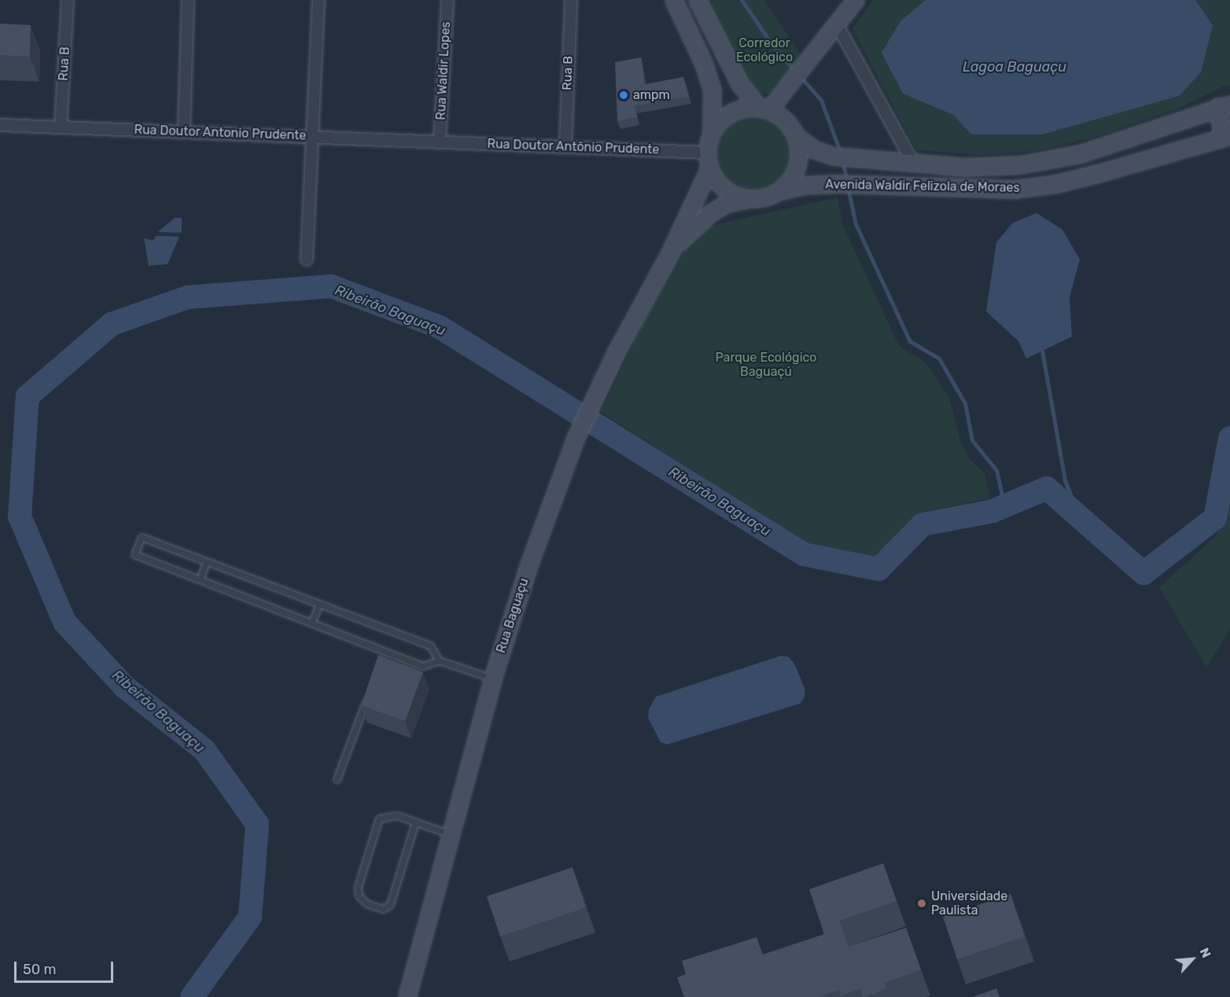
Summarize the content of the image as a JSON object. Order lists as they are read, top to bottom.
{
  "streets": {
    "main road": ["Avenida Waldir Felizola de Moraes", "Rua Baguaçu"],
    "street": [
      "Rua B",
      "Rua Waldir Lopes",
      "Rua Doutor Antonio Prudente",
      "Rua Doutor Antônio Prudente"
    ]
  },
  "crossings": [
    ["Rua B", "Rua Doutor Antonio Prudente"],
    ["Rua B", "Rua Doutor Antônio Prudente"],
    ["Rua Waldir Lopes", "Rua Doutor Antonio Prudente"],
    ["Rua Waldir Lopes", "Rua Doutor Antônio Prudente"],
    ["Rua Doutor Antonio Prudente", "Rua Doutor Antônio Prudente"],
    ["Rua Doutor Antônio Prudente", "Avenida Waldir Felizola de Moraes"]
  ],
  "water": ["Lagoa Baguaçu", "Ribeirão Baguaçu"],
  "parks": ["Corredor Ecológico", "Parque Ecológico Baguaçú"],
  "places": ["ampm", "Universidade Paulista"],
  "scale_bar": "50 m",
  "north": "top right"
}
